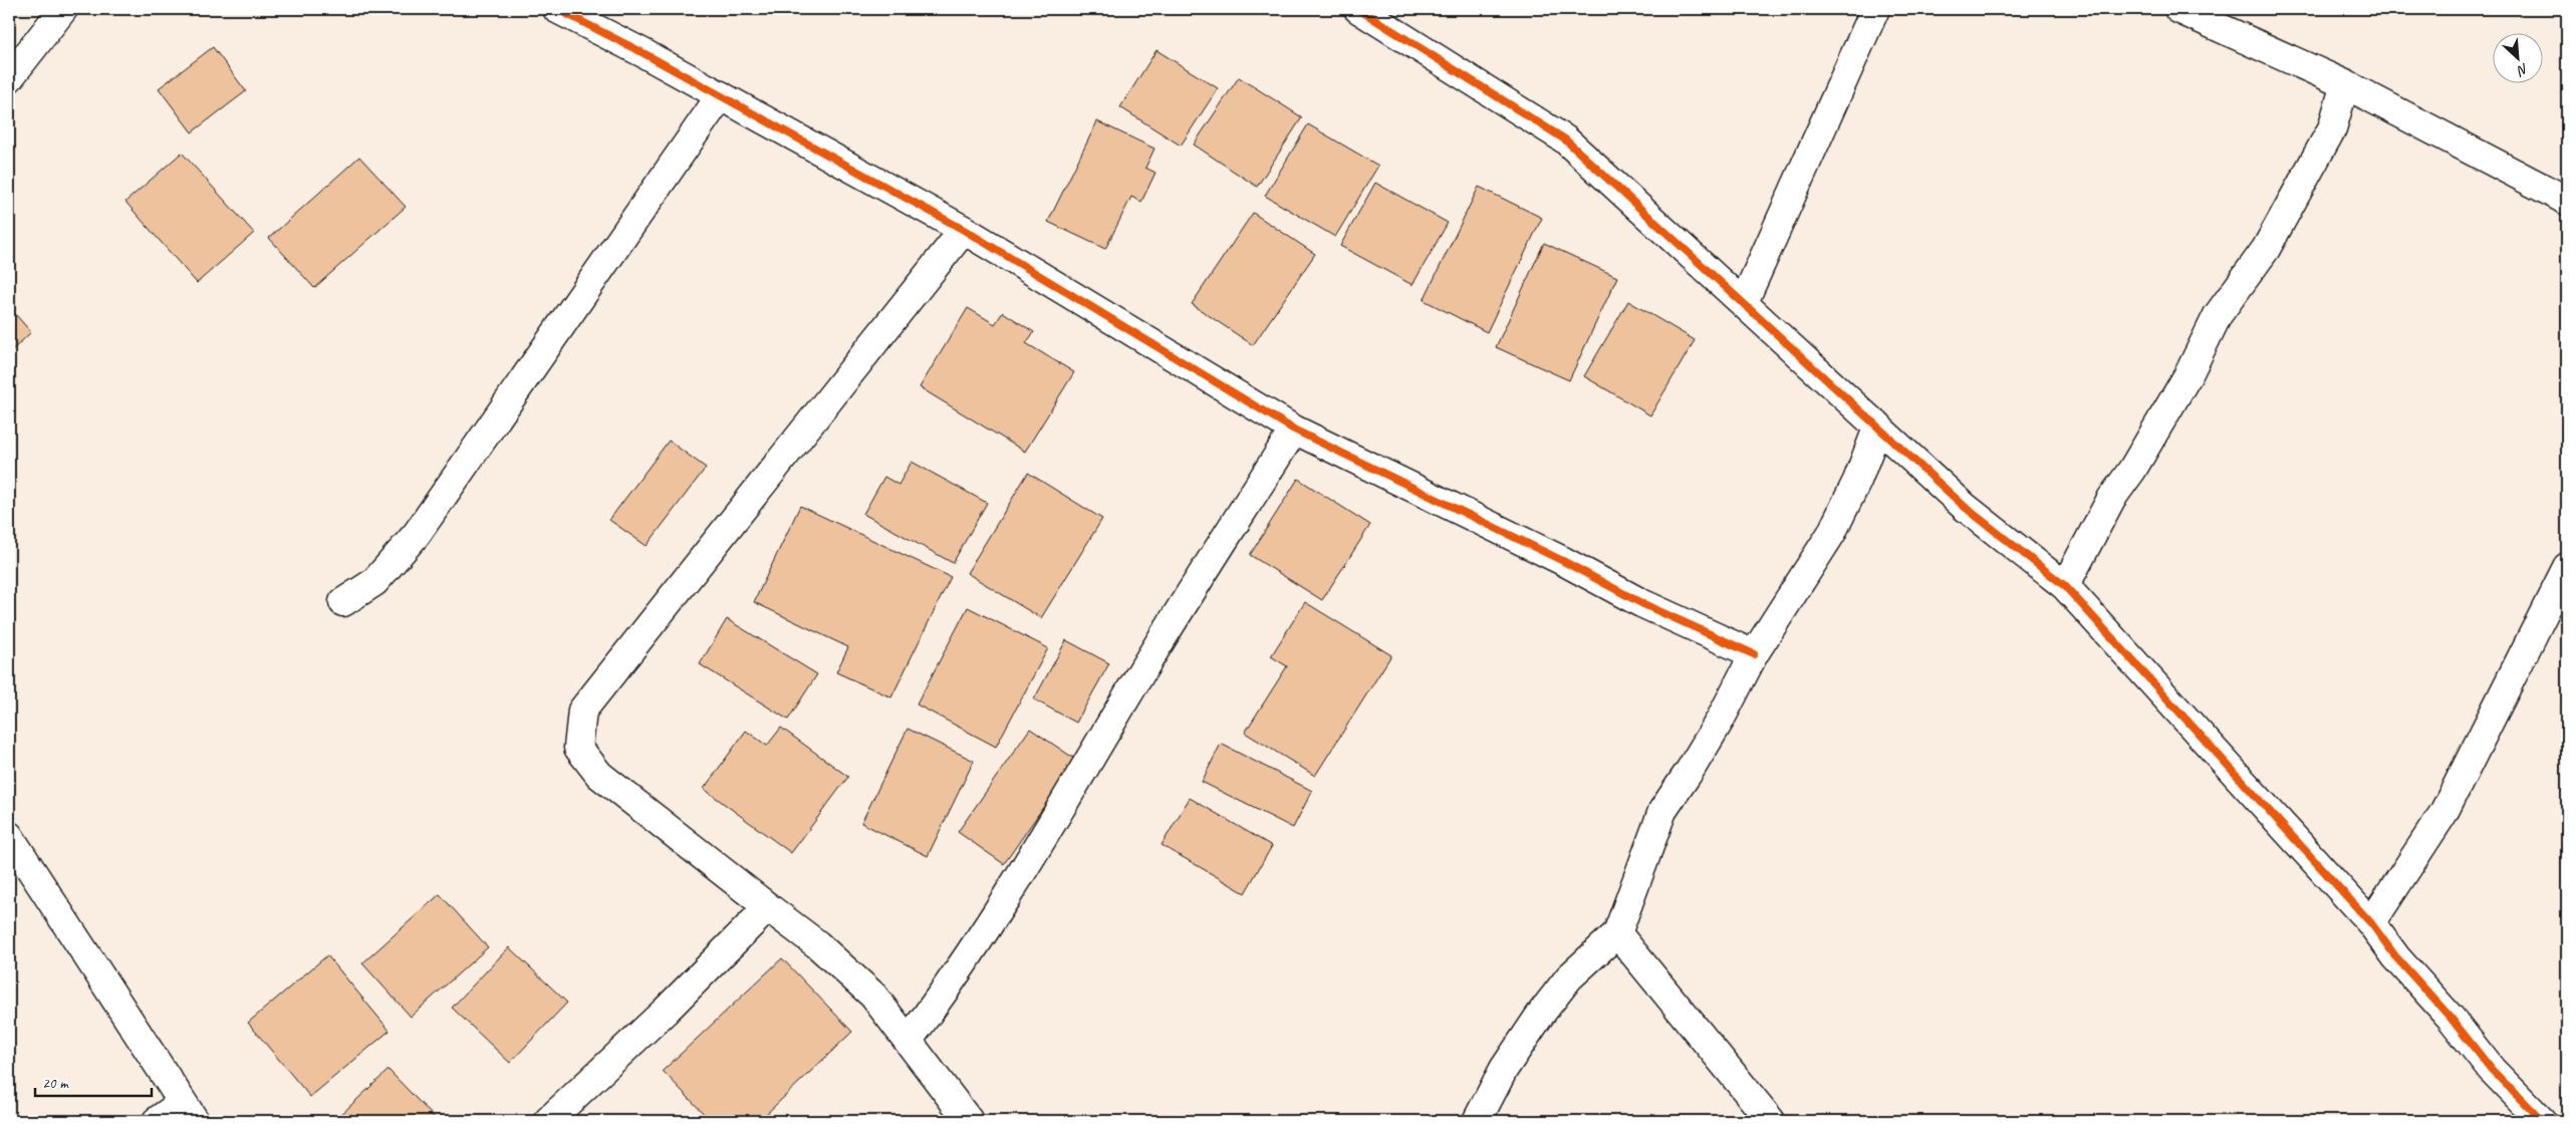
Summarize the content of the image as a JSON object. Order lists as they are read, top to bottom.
{
  "scale_bar": "20 m",
  "north": "bottom right"
}
